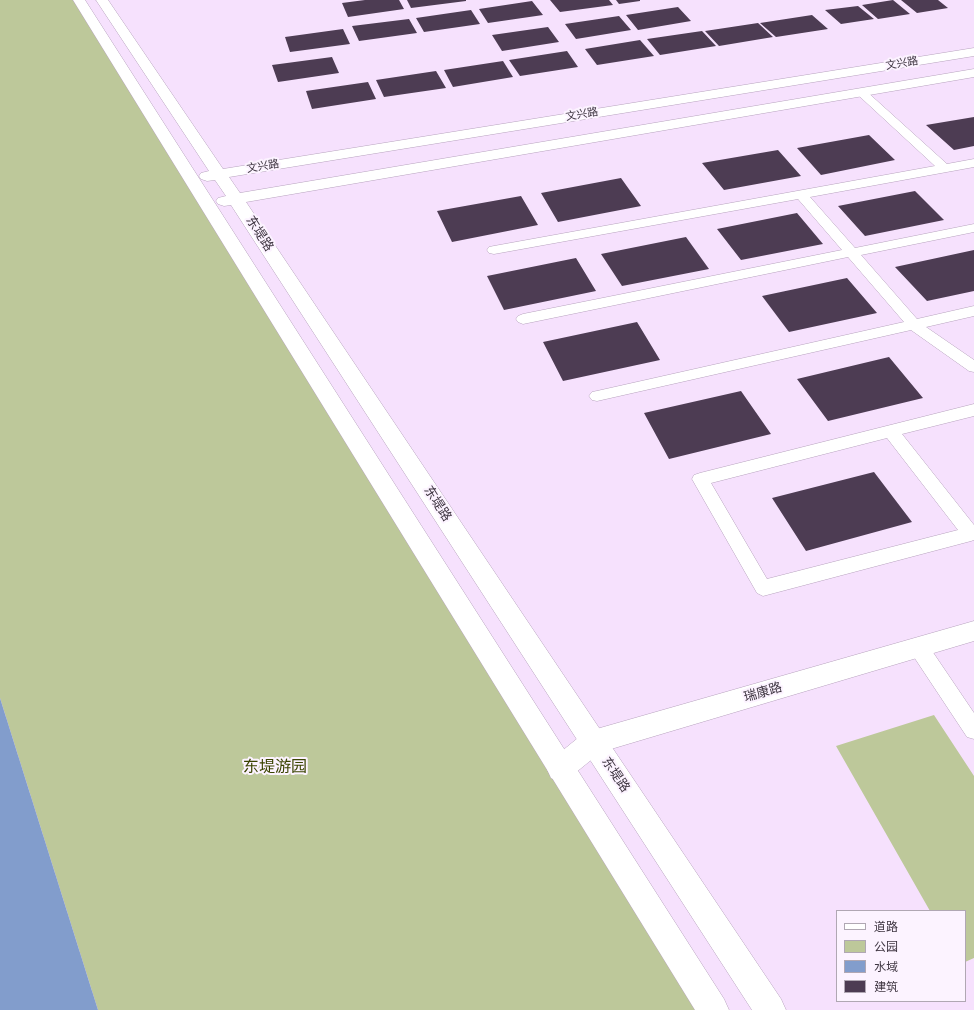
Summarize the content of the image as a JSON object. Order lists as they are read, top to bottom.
{
  "streets": {
    "main road": ["文兴路", "东堤路", "瑞康路"]
  },
  "crossings": [
    ["文兴路", "东堤路"],
    ["东堤路", "瑞康路"]
  ],
  "parks": ["东堤游园"],
  "legend": [
    "道路",
    "公园",
    "水域",
    "建筑"
  ]
}
